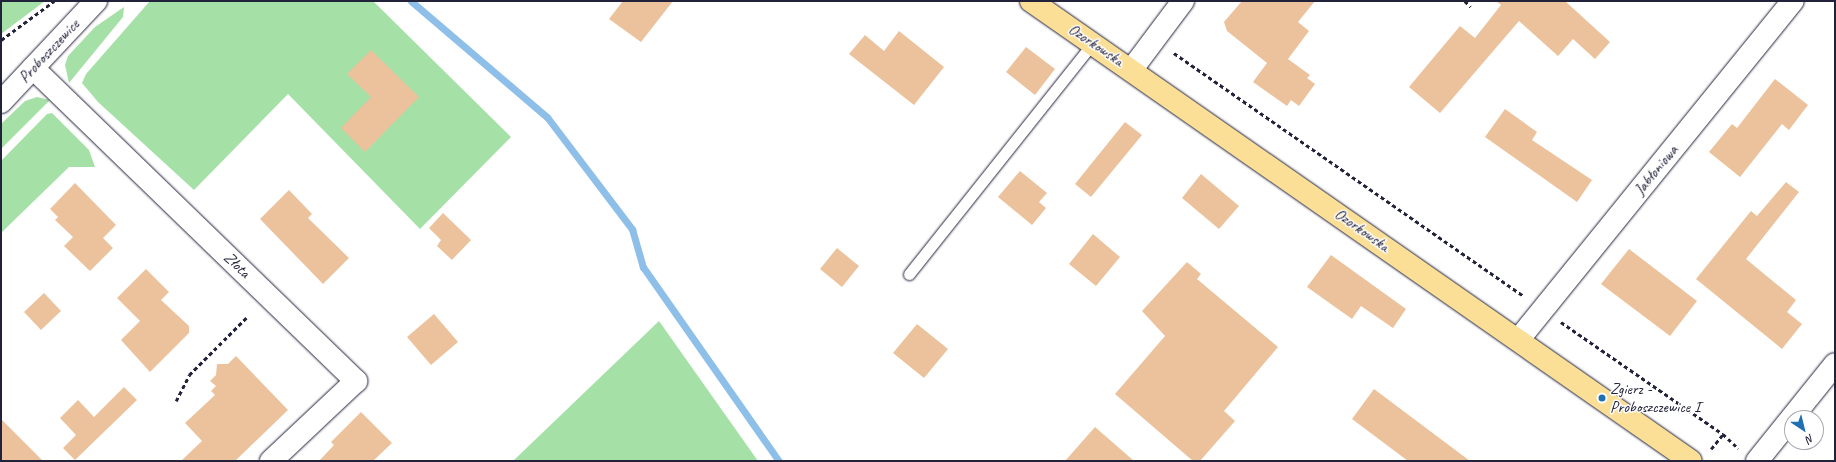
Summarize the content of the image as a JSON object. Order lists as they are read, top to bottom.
{
  "streets": {
    "main road": ["Ozorkowska"],
    "street": ["Proboszczewice", "Jabłoniowa", "Złota"]
  },
  "crossings": [
    ["Ozorkowska", "Jabłoniowa"],
    ["Proboszczewice", "Złota"]
  ],
  "places": ["Zgierz - Proboszczewice I"],
  "north": "bottom right"
}
